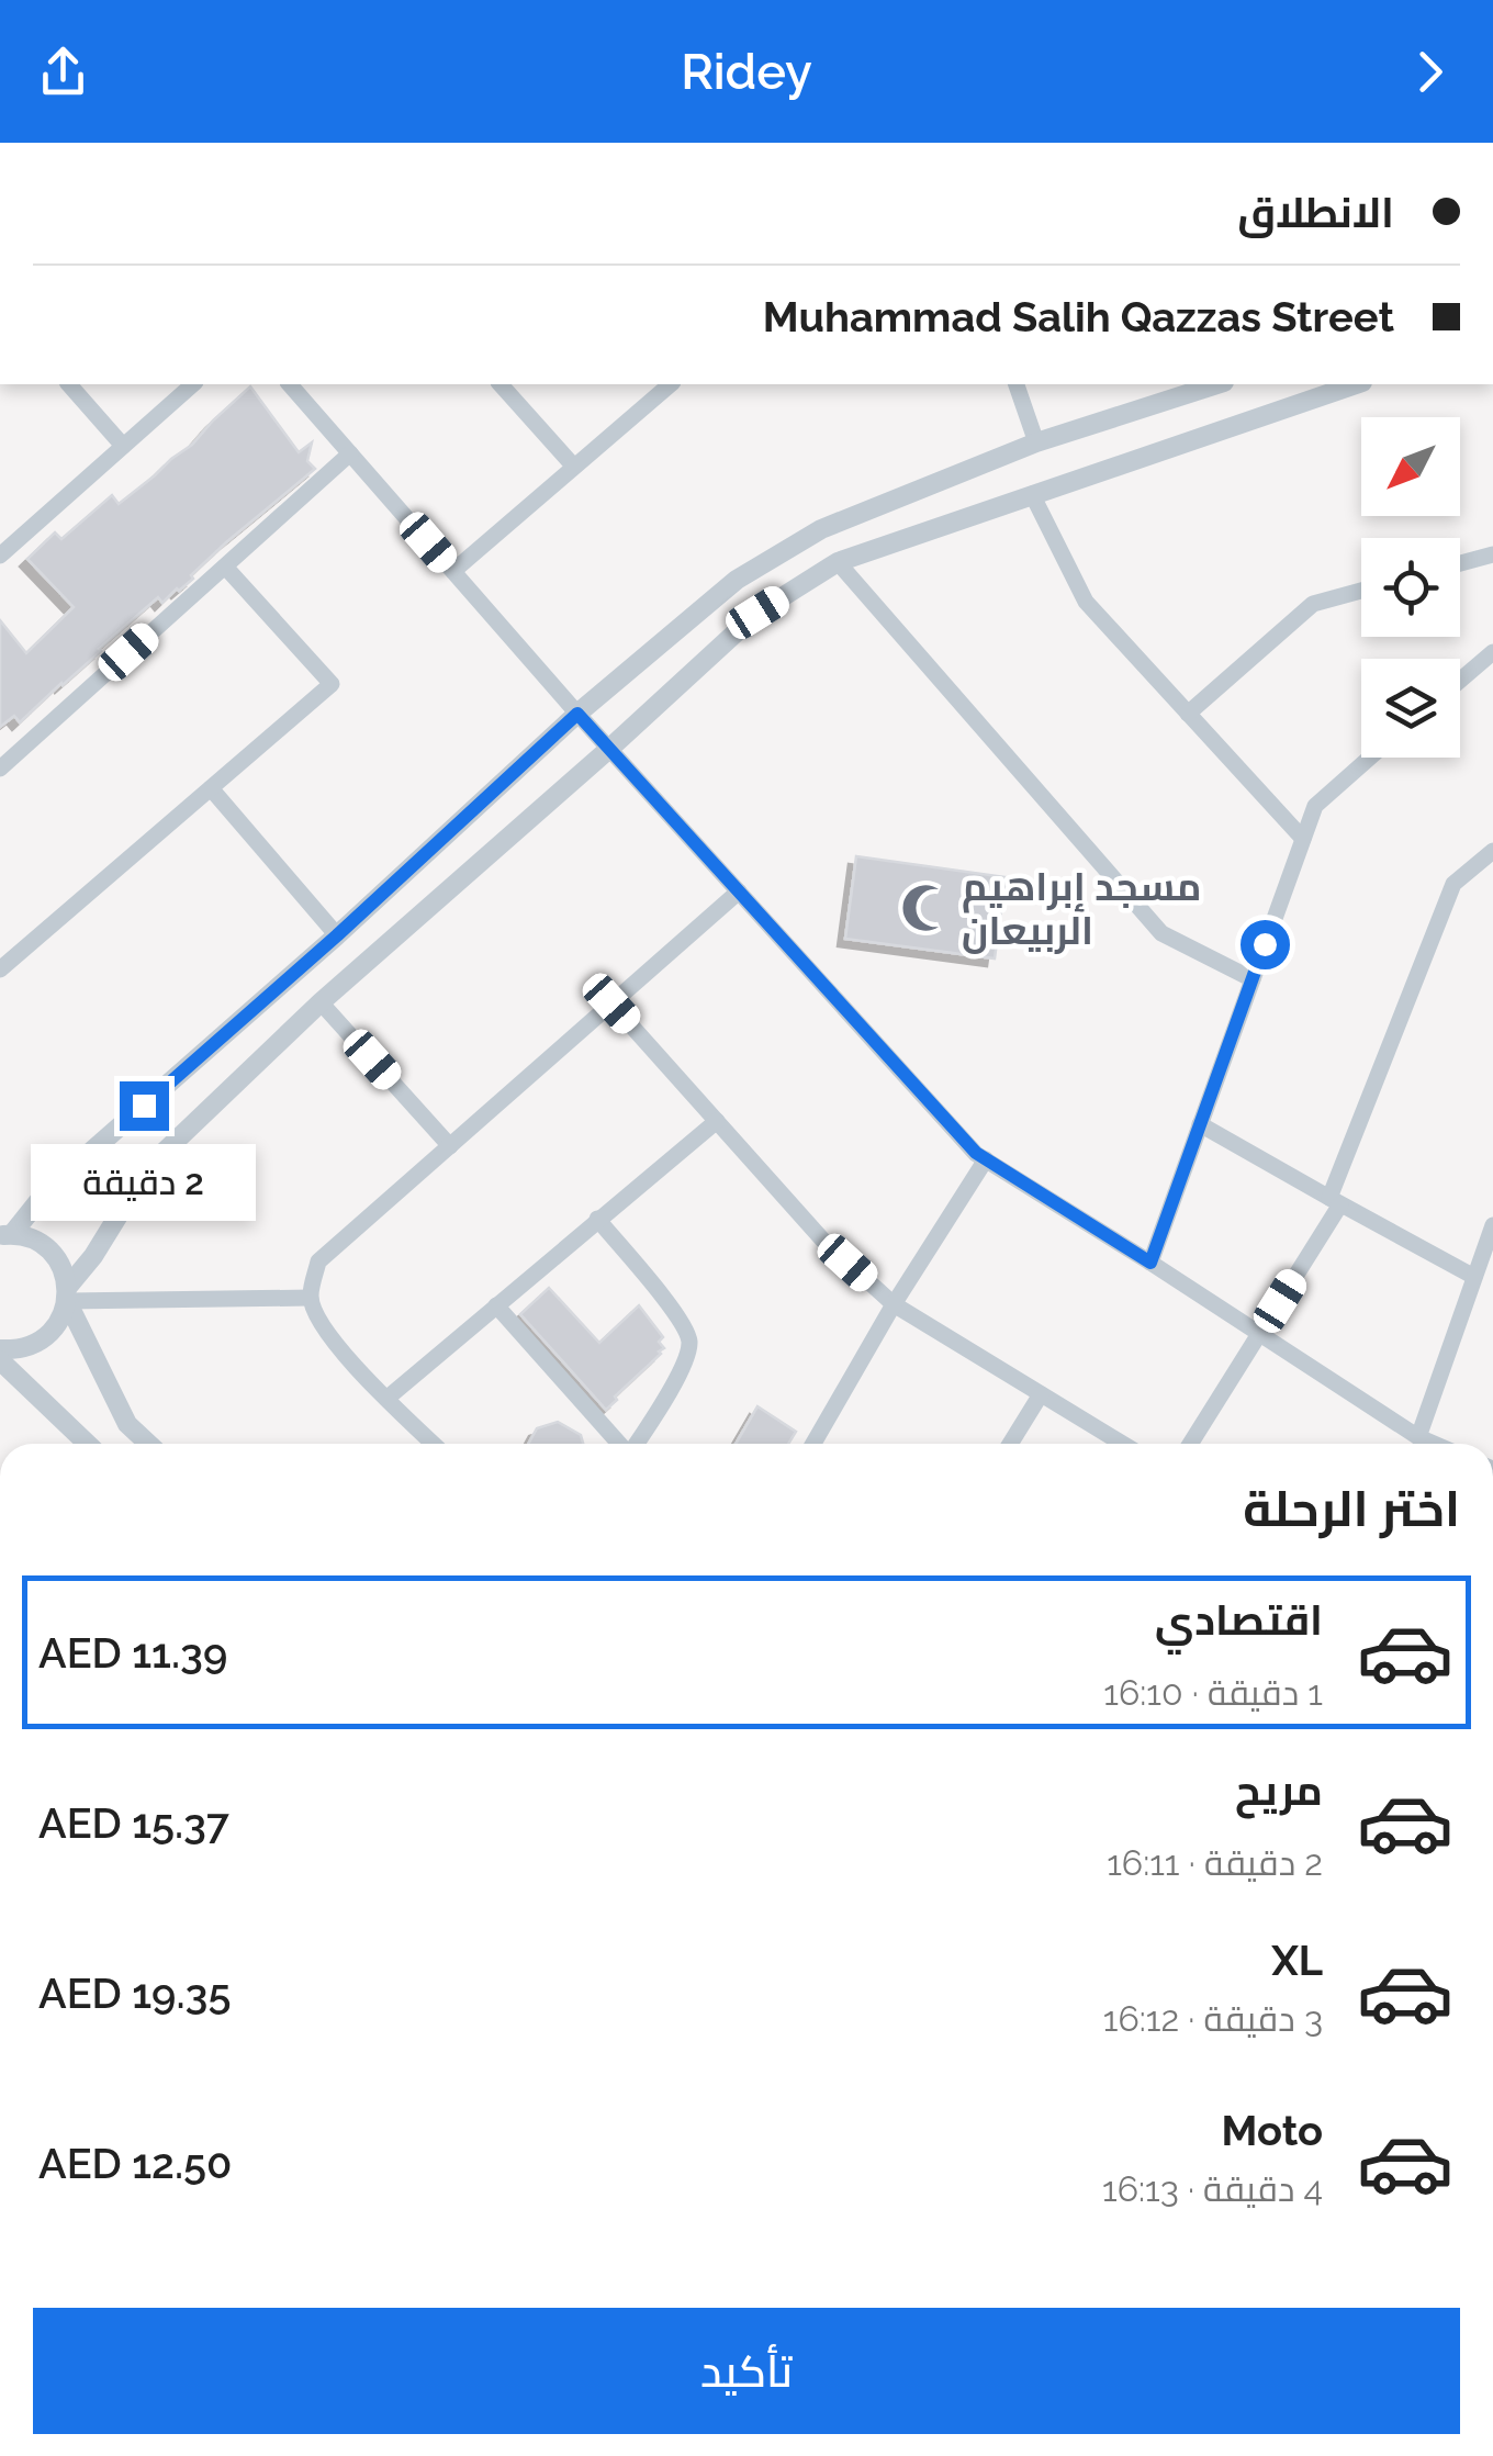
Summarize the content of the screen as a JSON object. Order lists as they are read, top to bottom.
{
  "places": {
    "mosque": ["مسجد إبراهيم الربيعان"]
  },
  "north": "bottom left",
  "page": {
    "header": "Ridey",
    "banner": ["الانطلاق", "Muhammad Salih Qazzas Street"],
    "bubble": "2 دقيقة",
    "heading": "اختر الرحلة",
    "list": [
      {
        "name": "اقتصادي",
        "note": "1 دقيقة · 16:10",
        "value": "AED 11.39"
      },
      {
        "name": "مريح",
        "note": "2 دقيقة · 16:11",
        "value": "AED 15.37"
      },
      {
        "name": "XL",
        "note": "3 دقيقة · 16:12",
        "value": "AED 19.35"
      },
      {
        "name": "Moto",
        "note": "4 دقيقة · 16:13",
        "value": "AED 12.50"
      }
    ],
    "buttons": "تأكيد"
  }
}
